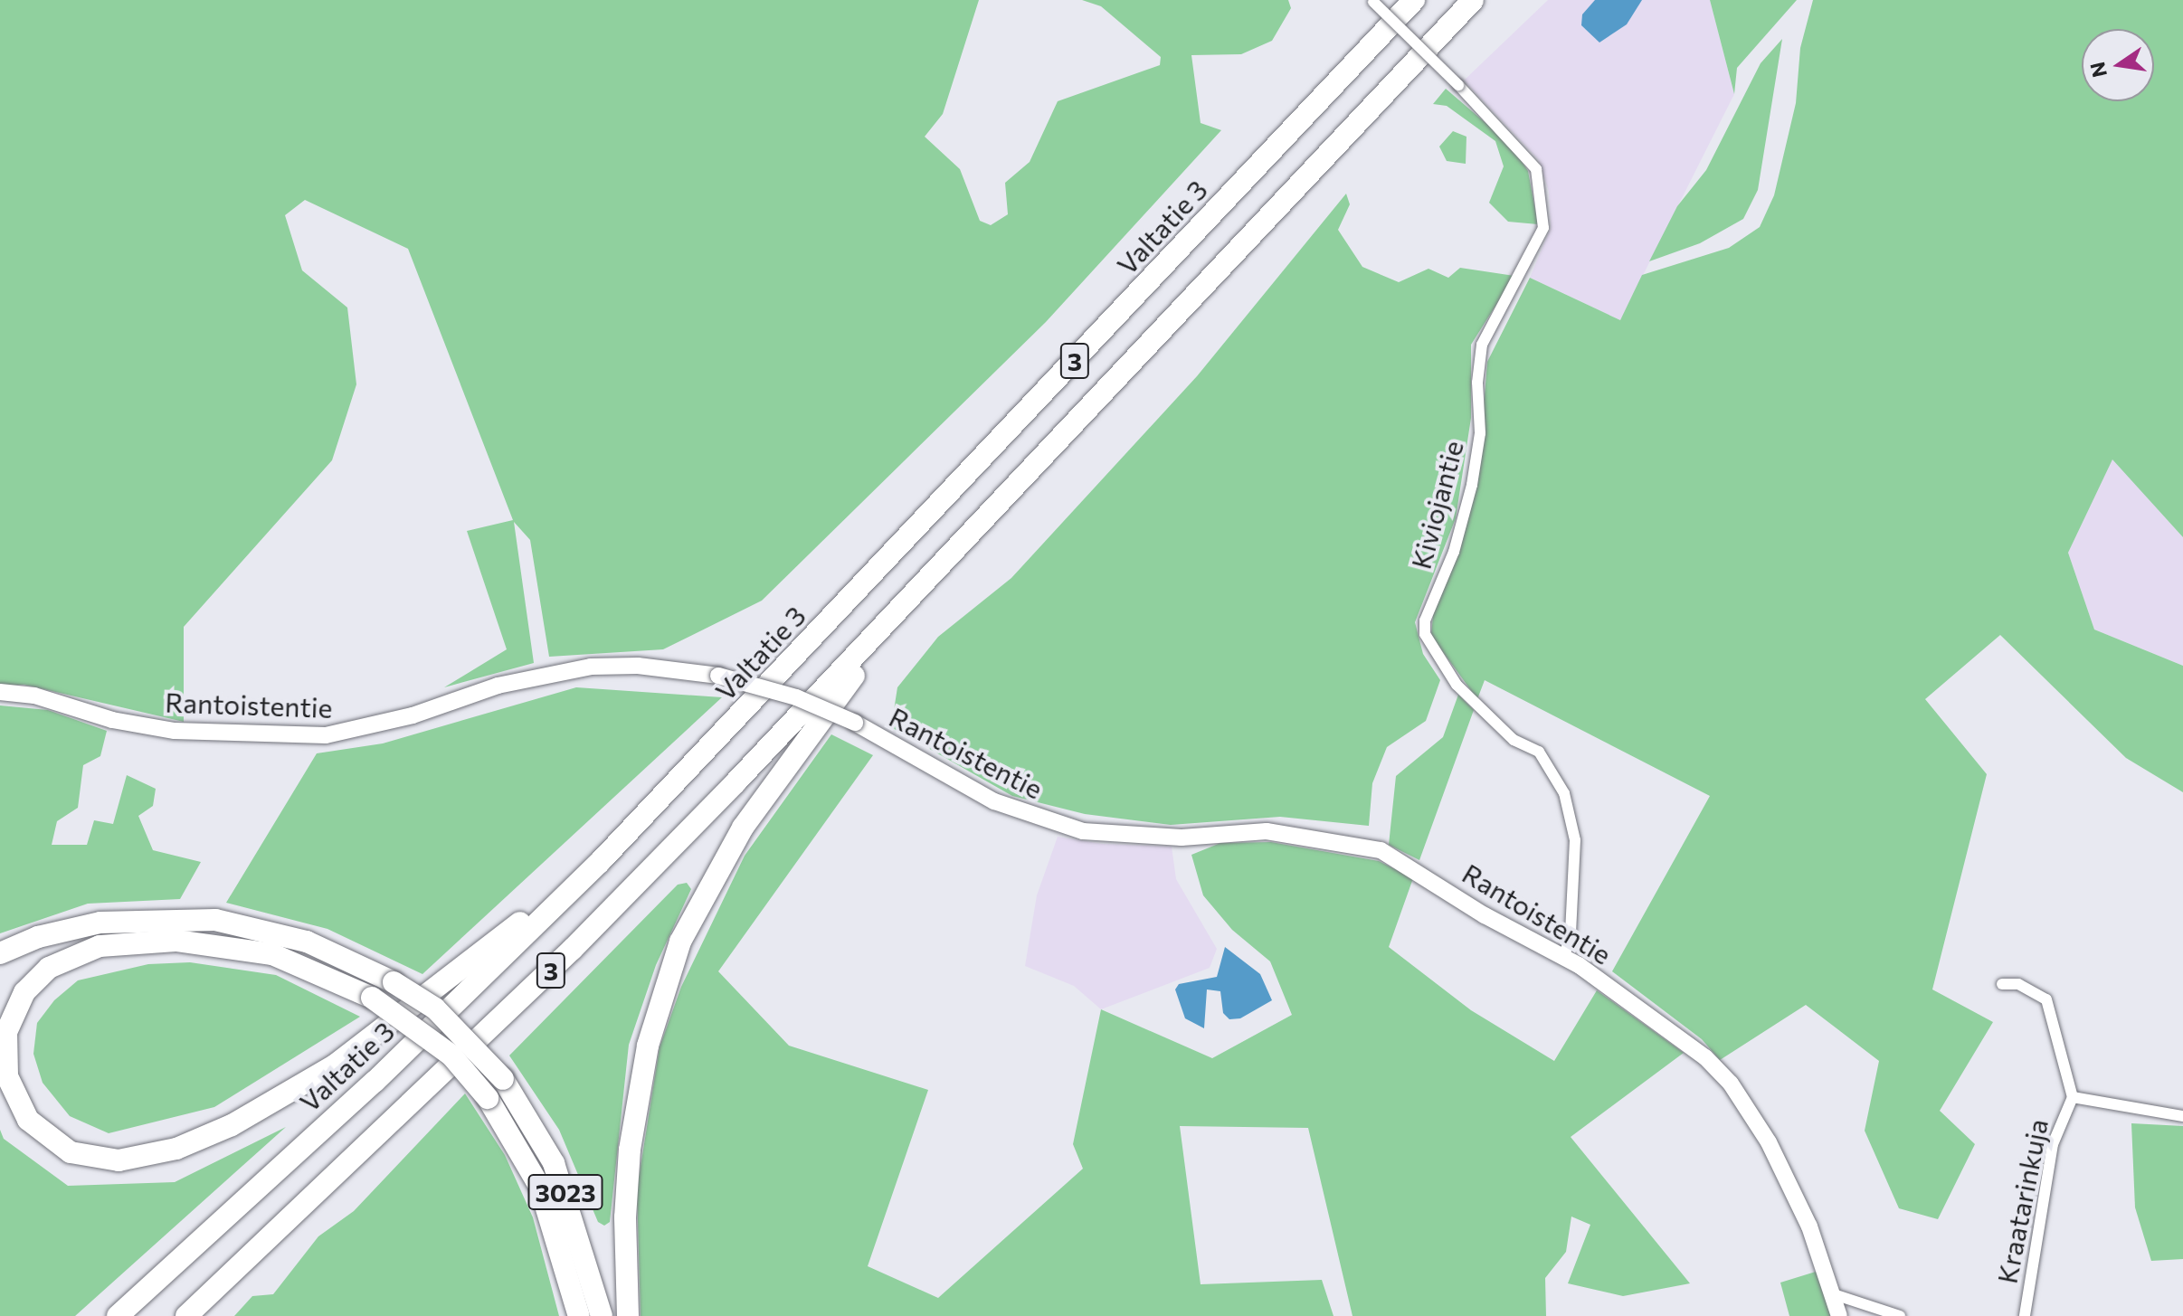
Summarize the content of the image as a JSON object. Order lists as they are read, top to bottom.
{
  "streets": {
    "highway": ["Valtatie 3", "3", "3023"],
    "street": ["Kiviojantie", "Rantoistentie", "Kraatarinkuja"]
  },
  "crossings": [
    ["Valtatie 3", "3023"],
    ["Kiviojantie", "Rantoistentie"]
  ],
  "north": "left"
}
